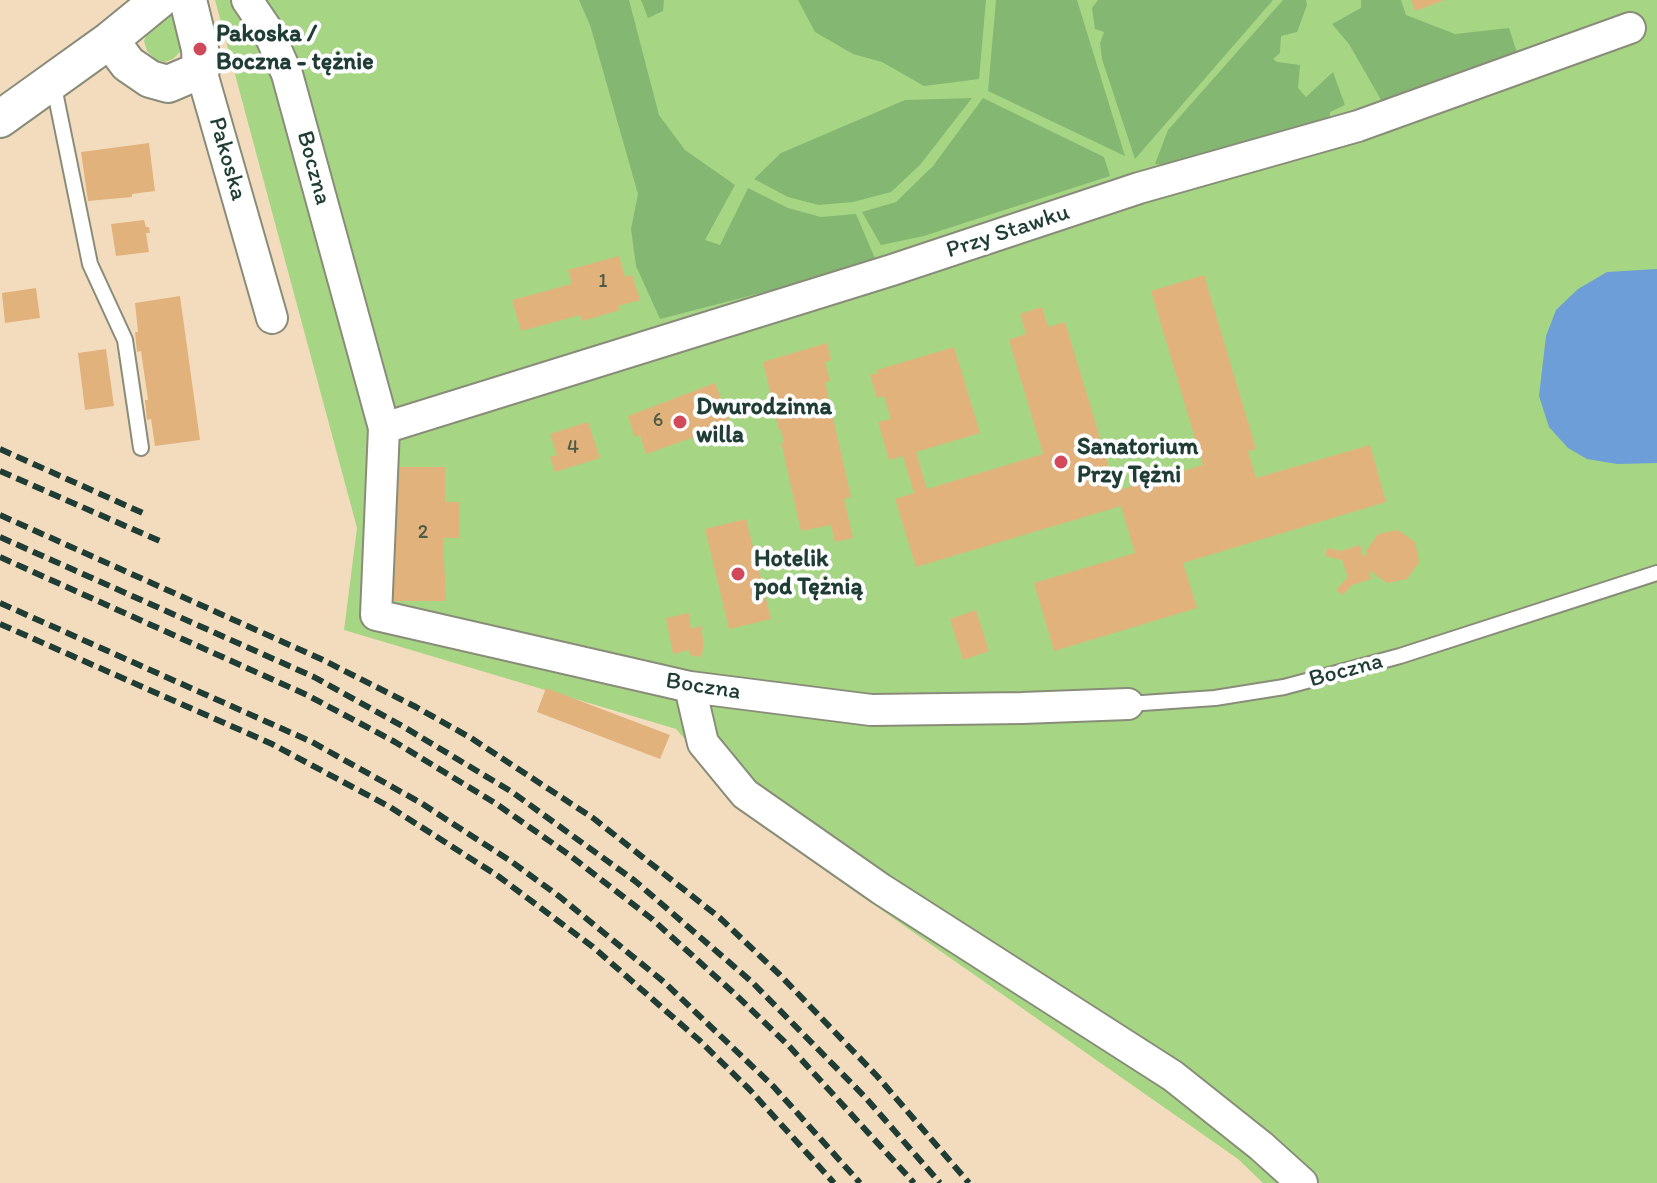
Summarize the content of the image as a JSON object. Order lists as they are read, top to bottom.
{
  "streets": {
    "street": ["Pakoska", "Boczna", "Przy Stawku"]
  },
  "crossings": [
    ["Boczna", "Przy Stawku"]
  ],
  "places": [
    "Pakoska / Boczna - tężnie",
    "Dwurodzinna willa",
    "Sanatorium Przy Tężni",
    "Hotelik pod Tężnią"
  ],
  "house_numbers": [
    "1",
    "6",
    "4",
    "2"
  ]
}
